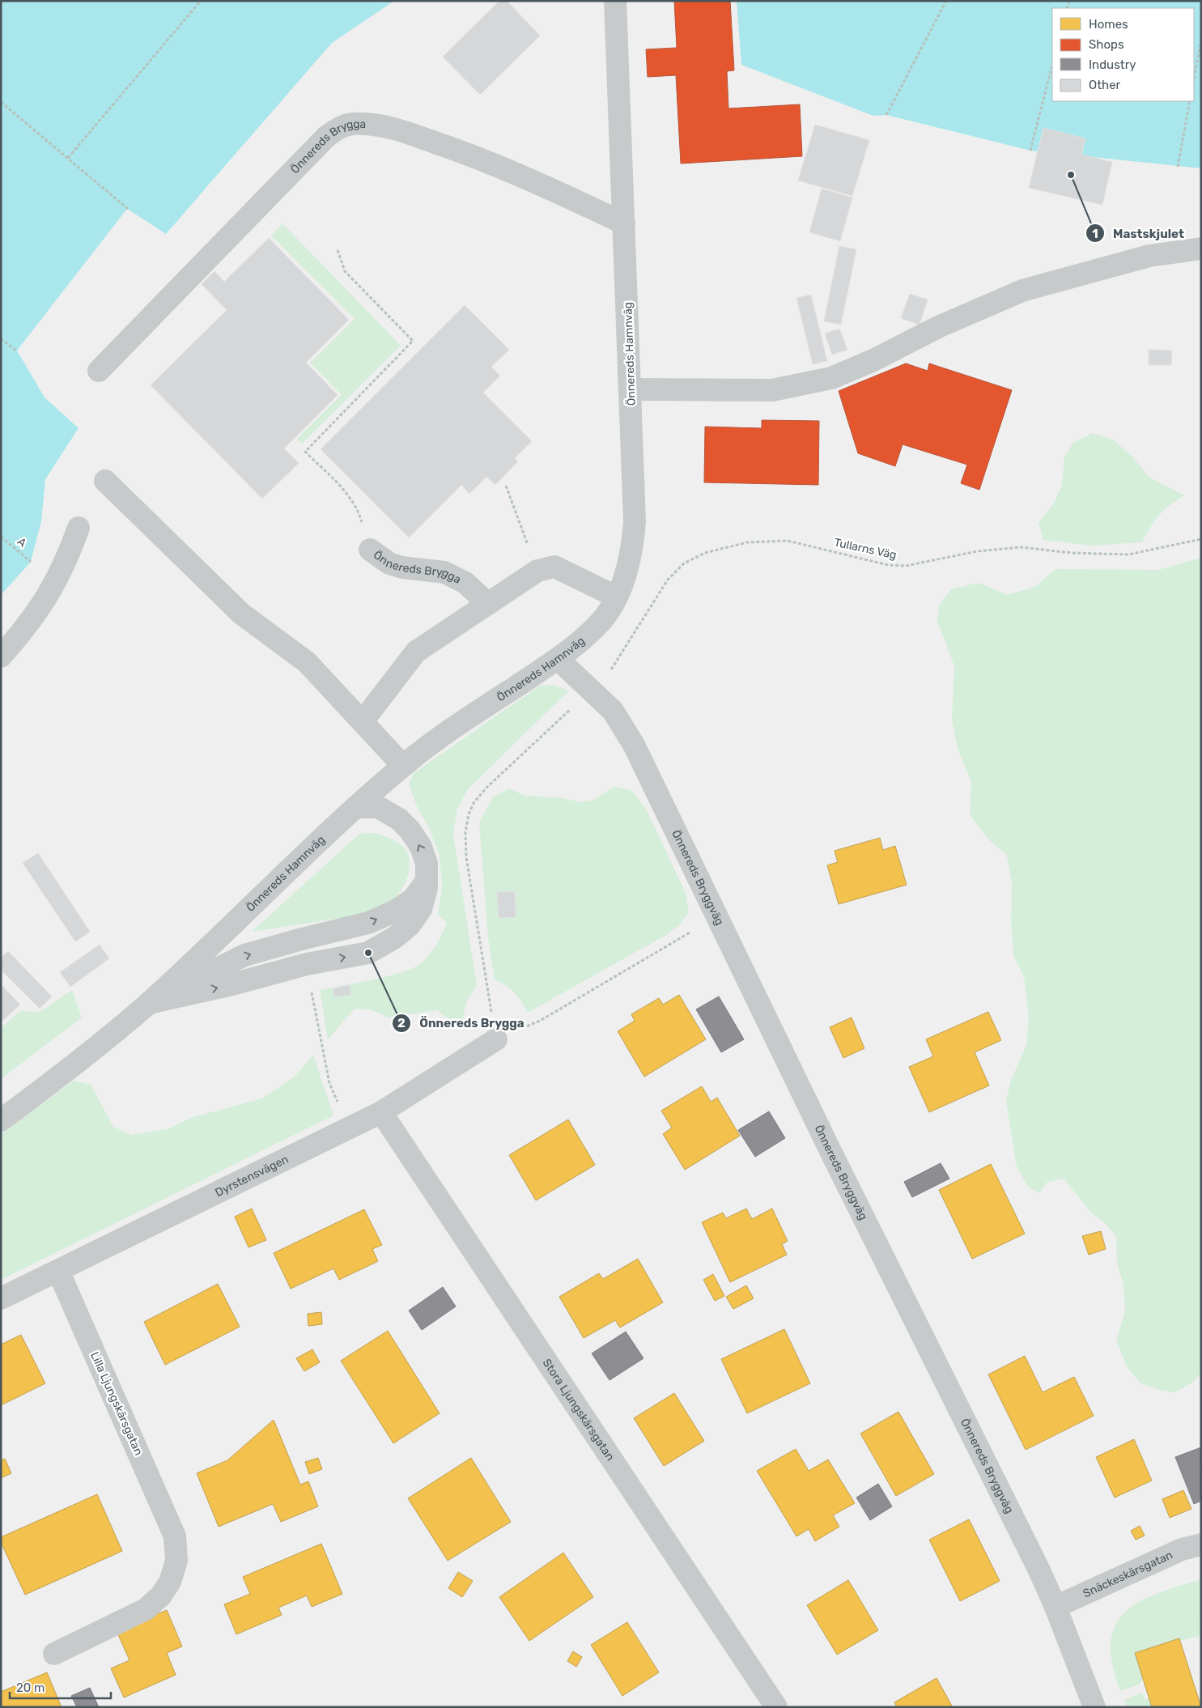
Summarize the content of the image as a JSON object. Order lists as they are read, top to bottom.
{
  "streets": {
    "street": [
      "Önnereds Brygga",
      "Önnereds Hamnväg",
      "Önnereds Bryggväg",
      "Dyrstensvägen",
      "Lilla Ljungskärsgatan",
      "Stora Ljungskärsgatan",
      "Snäckeskärsgatan"
    ],
    "path": ["A", "Tullarns Väg"]
  },
  "crossings": [
    ["Önnereds Brygga", "Önnereds Hamnväg"],
    ["Önnereds Hamnväg", "Önnereds Bryggväg"],
    ["Tullarns Väg", "Önnereds Bryggväg"],
    ["Tullarns Väg", "Dyrstensvägen"],
    ["Önnereds Bryggväg", "Snäckeskärsgatan"],
    ["Dyrstensvägen", "Lilla Ljungskärsgatan"],
    ["Dyrstensvägen", "Stora Ljungskärsgatan"]
  ],
  "places": ["Mastskjulet", "Önnereds Brygga"],
  "legend": [
    "Homes",
    "Shops",
    "Industry",
    "Other"
  ],
  "scale_bar": "20 m"
}
